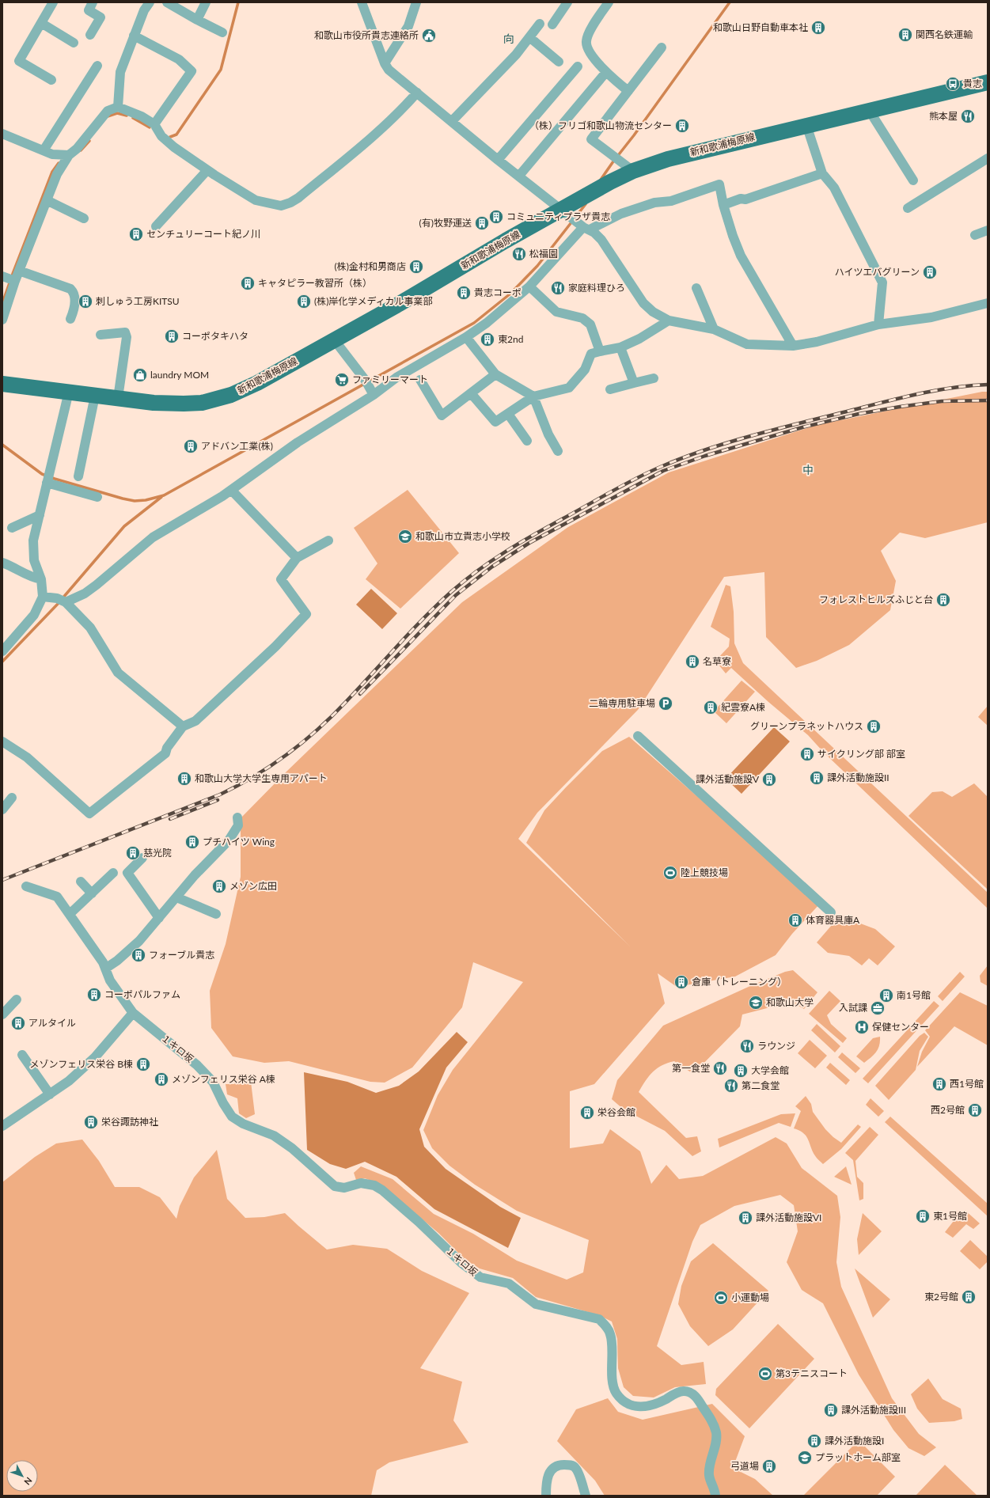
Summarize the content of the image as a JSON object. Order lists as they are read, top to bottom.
{
  "streets": {
    "main road": ["新和歌浦梅原線"],
    "street": ["１キロ坂"]
  },
  "districts": ["向", "中"],
  "places": {
    "building": [
      "和歌山日野自動車本社",
      "関西名鉄運輸",
      "（株）フリゴ和歌山物流センター",
      "コミュニティプラザ貴志",
      "(有)牧野運送",
      "センチュリーコート紀ノ川",
      "(株)金村和男商店",
      "ハイツエバグリーン",
      "キャタピラー教習所（株）",
      "貴志コーポ",
      "刺しゅう工房KITSU",
      "(株)岸化学メディカル事業部",
      "コーポタキハタ",
      "東2nd",
      "アドバン工業(株)",
      "フォレストヒルズふじと台",
      "名草寮",
      "紀雲寮A棟",
      "グリーンプラネットハウス",
      "サイクリング部 部室",
      "課外活動施設II",
      "和歌山大学大学生専用アパート",
      "課外活動施設V",
      "プチハイツ Wing",
      "慈光院",
      "メゾン広田",
      "体育器具庫A",
      "フォーブル貴志",
      "倉庫（トレーニング）",
      "コーポパルファム",
      "南1号館",
      "アルタイル",
      "メゾンフェリス栄谷 B棟",
      "大学会館",
      "メゾンフェリス栄谷 A棟",
      "西1号館",
      "西2号館",
      "栄谷会館",
      "栄谷諏訪神社",
      "東1号館",
      "課外活動施設VI",
      "東2号館",
      "課外活動施設III",
      "課外活動施設I",
      "弓道場"
    ],
    "public building": ["和歌山市役所貴志連絡所"],
    "bus stop": ["貴志"],
    "restaurant": [
      "熊本屋",
      "松福園",
      "家庭料理ひろ",
      "ラウンジ",
      "第一食堂",
      "第二食堂"
    ],
    "shop": ["laundry MOM"],
    "supermarket": ["ファミリーマート"],
    "school or university": ["和歌山市立貴志小学校", "和歌山大学", "プラットホーム部室"],
    "parking": ["二輪専用駐車場"],
    "sports": ["陸上競技場", "小運動場", "第3テニスコート"],
    "office": ["入試課"],
    "hospital": ["保健センター"]
  },
  "north": "bottom right"
}
